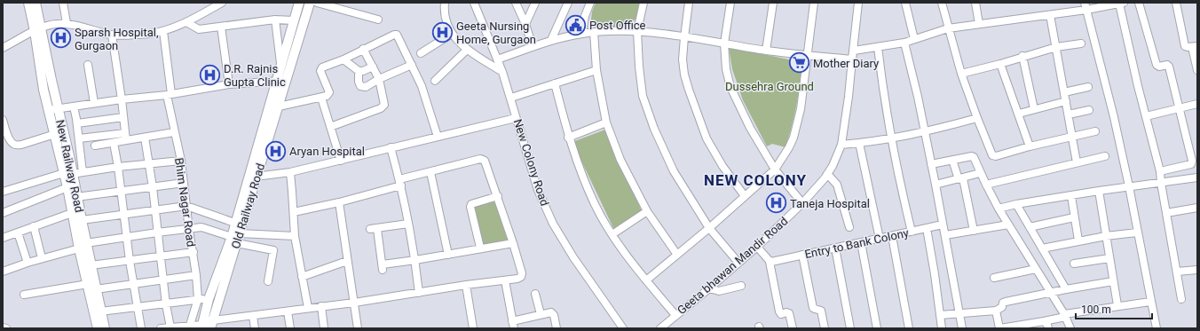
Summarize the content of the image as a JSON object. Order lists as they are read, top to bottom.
{
  "streets": {
    "main road": ["New Railway Road", "Old Railway Road"],
    "street": [
      "New Colony Road",
      "Bhim Nagar Road",
      "Entry to Bank Colony",
      "Geeta bhawan Mandir Road"
    ]
  },
  "districts": ["NEW COLONY"],
  "parks": ["Dussehra Ground"],
  "places": {
    "public building": ["Post Office"],
    "hospital": [
      "Geeta Nursing Home, Gurgaon",
      "Sparsh Hospital, Gurgaon",
      "D.R. Rajnis Gupta Clinic",
      "Aryan Hospital",
      "Taneja Hospital"
    ],
    "supermarket": ["Mother Diary"]
  },
  "scale_bar": "100 m"
}
